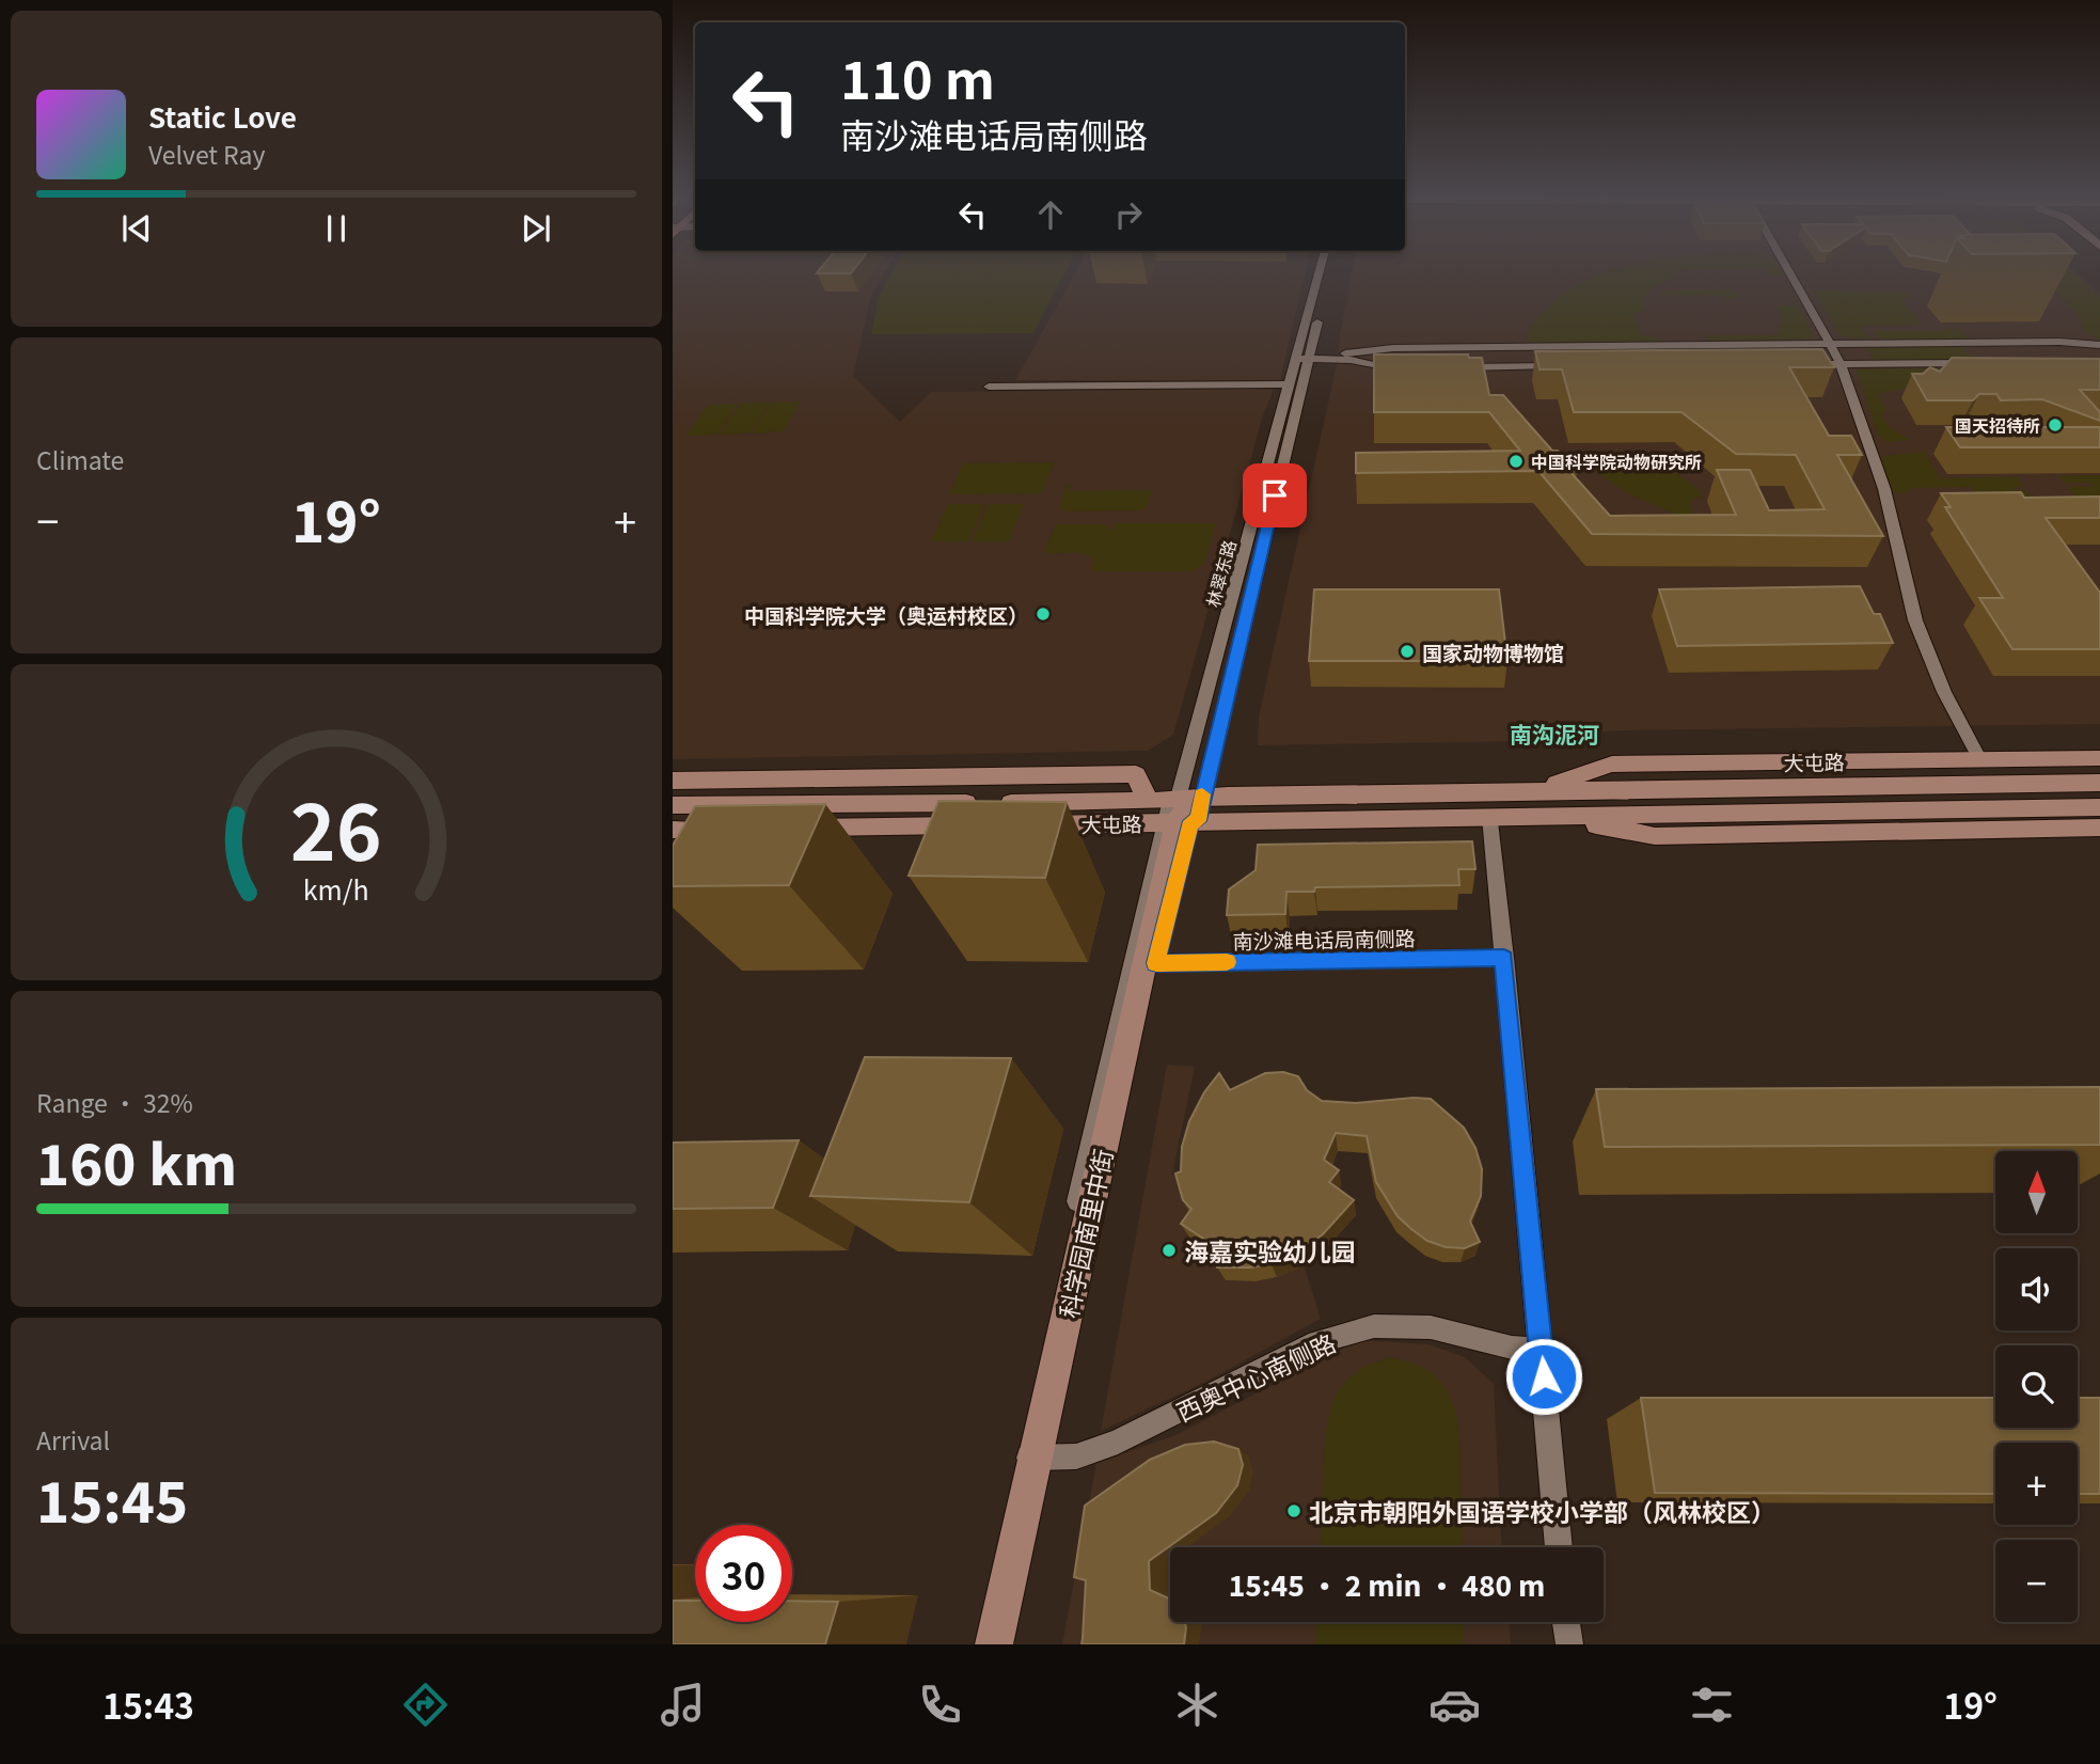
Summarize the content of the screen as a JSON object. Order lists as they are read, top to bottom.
{
  "streets": {
    "street": [
      "林翠东路",
      "大屯路",
      "南沙滩电话局南侧路",
      "科学园南里中街",
      "西奥中心南侧路"
    ]
  },
  "crossings": [
    ["林翠东路", "大屯路"],
    ["林翠东路", "科学园南里中街"],
    ["大屯路", "科学园南里中街"],
    ["南沙滩电话局南侧路", "科学园南里中街"],
    ["科学园南里中街", "西奥中心南侧路"]
  ],
  "districts": ["南沟泥河"],
  "places": [
    "国天招待所",
    "中国科学院动物研究所",
    "中国科学院大学（奥运村校区）",
    "国家动物博物馆",
    "海嘉实验幼儿园",
    "北京市朝阳外国语学校小学部（风林校区）"
  ],
  "north": "top",
  "page": {
    "turn": ["110 m", "南沙滩电话局南侧路"],
    "song": ["Static Love", "Velvet Ray"],
    "tile": [
      "Climate",
      ["Range · 32%", "160 km"],
      ["Arrival", "15:45"]
    ],
    "heat": ["−", "19°", "+"],
    "map_buttons": ["+", "−"],
    "limit": "30",
    "trip": "15:45 · 2 min · 480 m",
    "tabs": ["15:43", "19°"],
    "gauge": ["26", "km/h"]
  }
}
